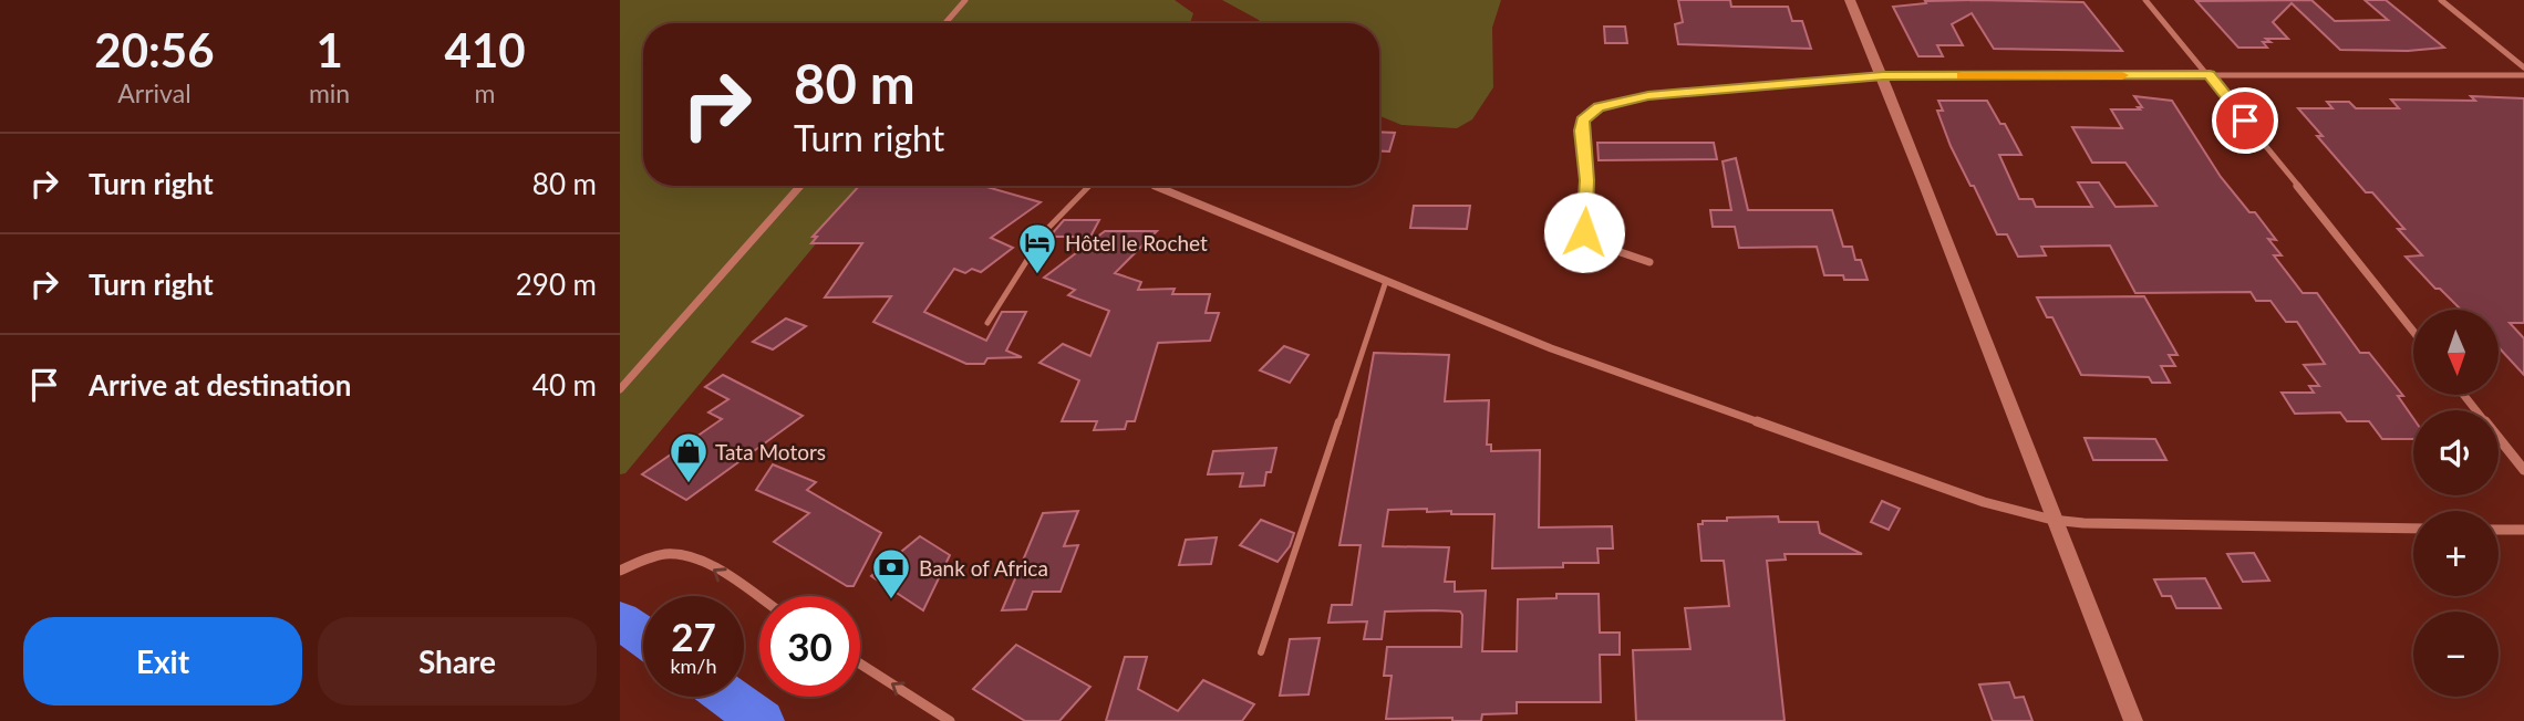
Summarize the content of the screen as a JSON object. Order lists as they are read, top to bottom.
{
  "places": {
    "hotel": ["Hôtel le Rochet"],
    "shop": ["Tata Motors"],
    "bank": ["Bank of Africa"]
  },
  "north": "bottom",
  "page": {
    "eta": [
      "20:56",
      "Arrival",
      "1",
      "min",
      "410",
      "m"
    ],
    "turn": ["80 m", "Turn right"],
    "list": [
      {
        "name": "Turn right",
        "value": "80 m"
      },
      {
        "name": "Turn right",
        "value": "290 m"
      },
      {
        "name": "Arrive at destination",
        "value": "40 m"
      }
    ],
    "map_buttons": ["+", "−"],
    "speed": "27 km/h",
    "limit": "30",
    "buttons": ["Exit", "Share"]
  }
}
